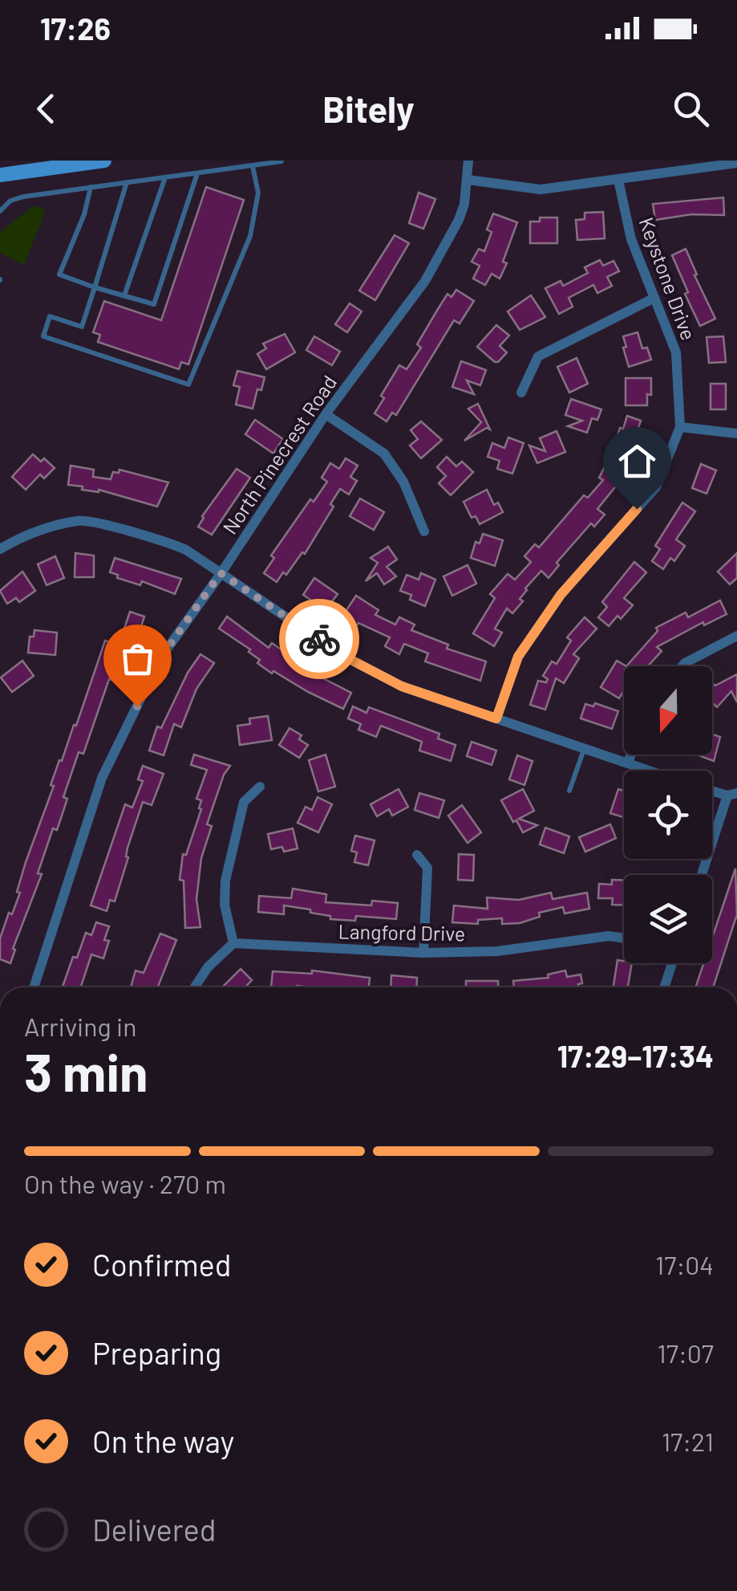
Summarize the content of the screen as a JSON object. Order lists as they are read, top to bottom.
{
  "streets": {
    "street": ["Keystone Drive", "North Pinecrest Road", "Langford Drive"]
  },
  "north": "bottom",
  "page": {
    "status": "17:26",
    "header": "Bitely",
    "heading": ["3 min", "Arriving in", "17:29–17:34"],
    "bar": "On the way · 270 m",
    "list": [
      ["Confirmed", "17:04"],
      ["Preparing", "17:07"],
      ["On the way", "17:21"],
      "Delivered"
    ]
  }
}
